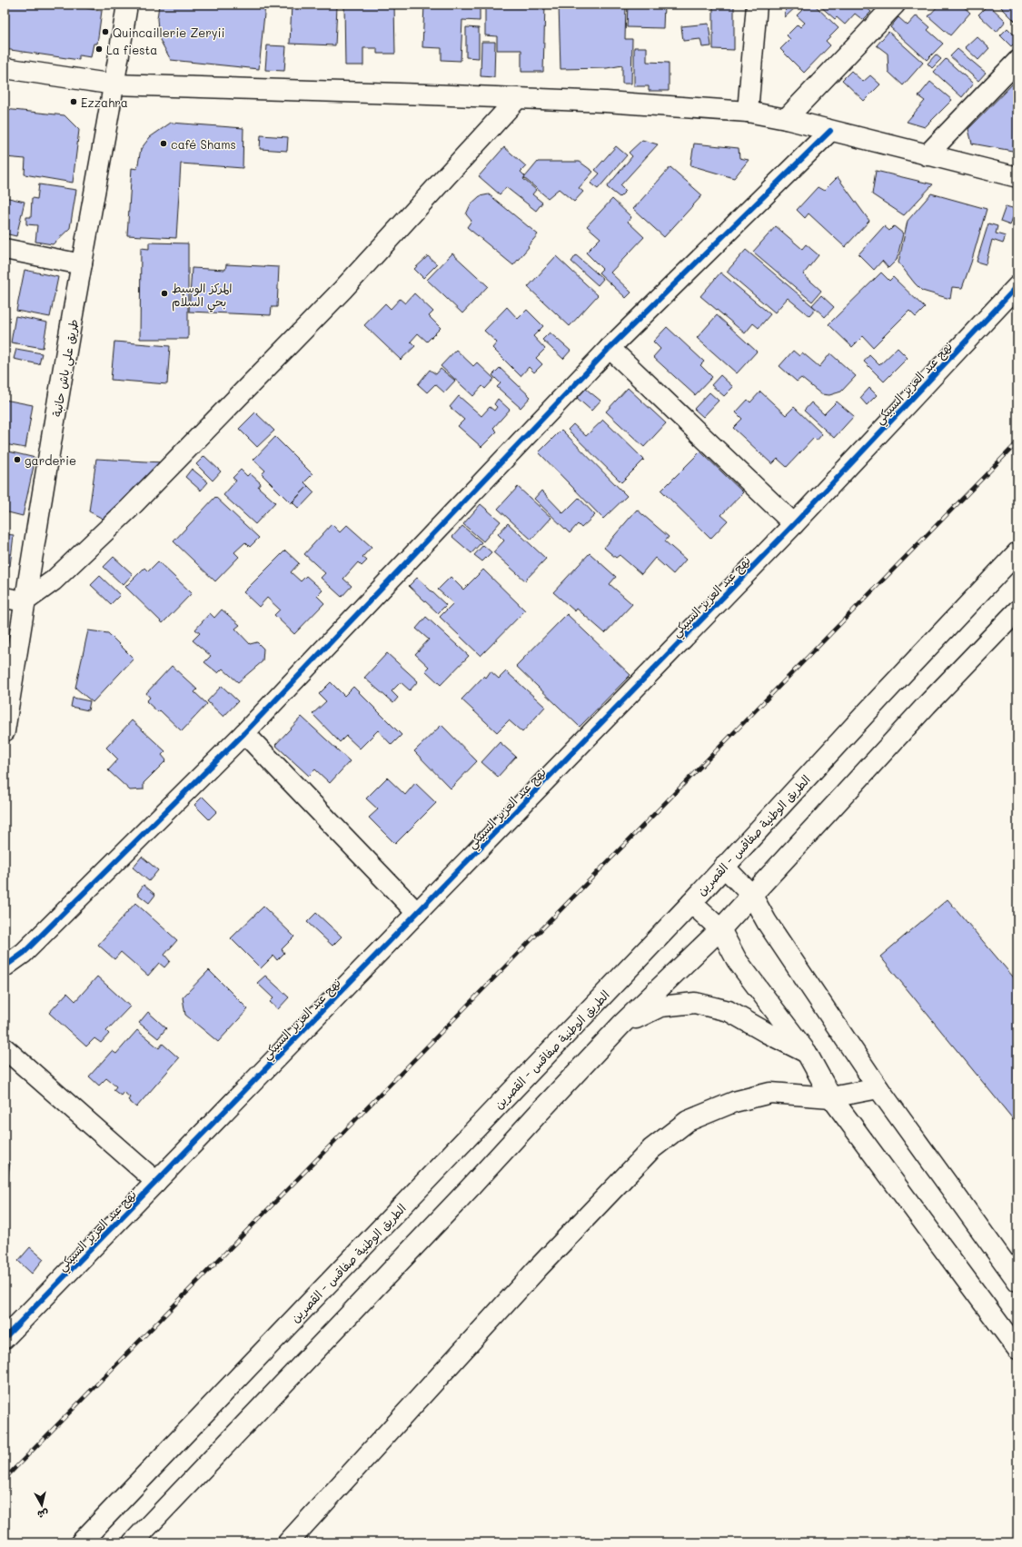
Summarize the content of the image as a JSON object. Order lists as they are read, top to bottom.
{
  "streets": {
    "street": ["طريق علي باش حانبة", "نهج عبد العزيز السبيكي", "الطريق الوطنية صفاقس - القصرين"]
  },
  "places": [
    "Quincaillerie Zeryii",
    "La fiesta",
    "Ezzahra",
    "café Shams",
    "المركز الوسيط بحي السلام",
    "garderie"
  ],
  "north": "bottom"
}
